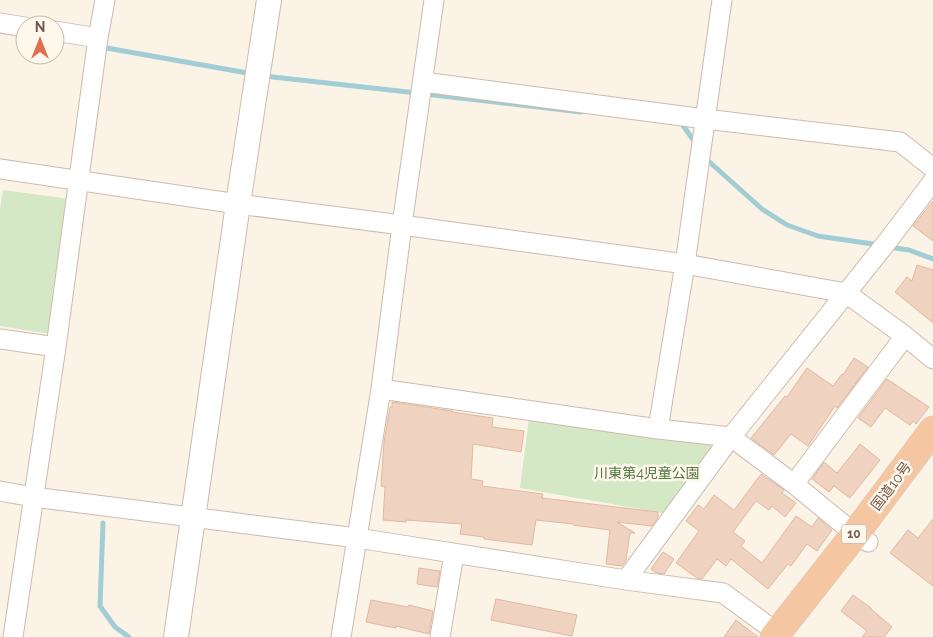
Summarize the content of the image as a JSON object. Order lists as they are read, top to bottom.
{
  "streets": {
    "highway": ["国道10号", "10"]
  },
  "parks": ["川東第4児童公園"],
  "north": "top"
}
